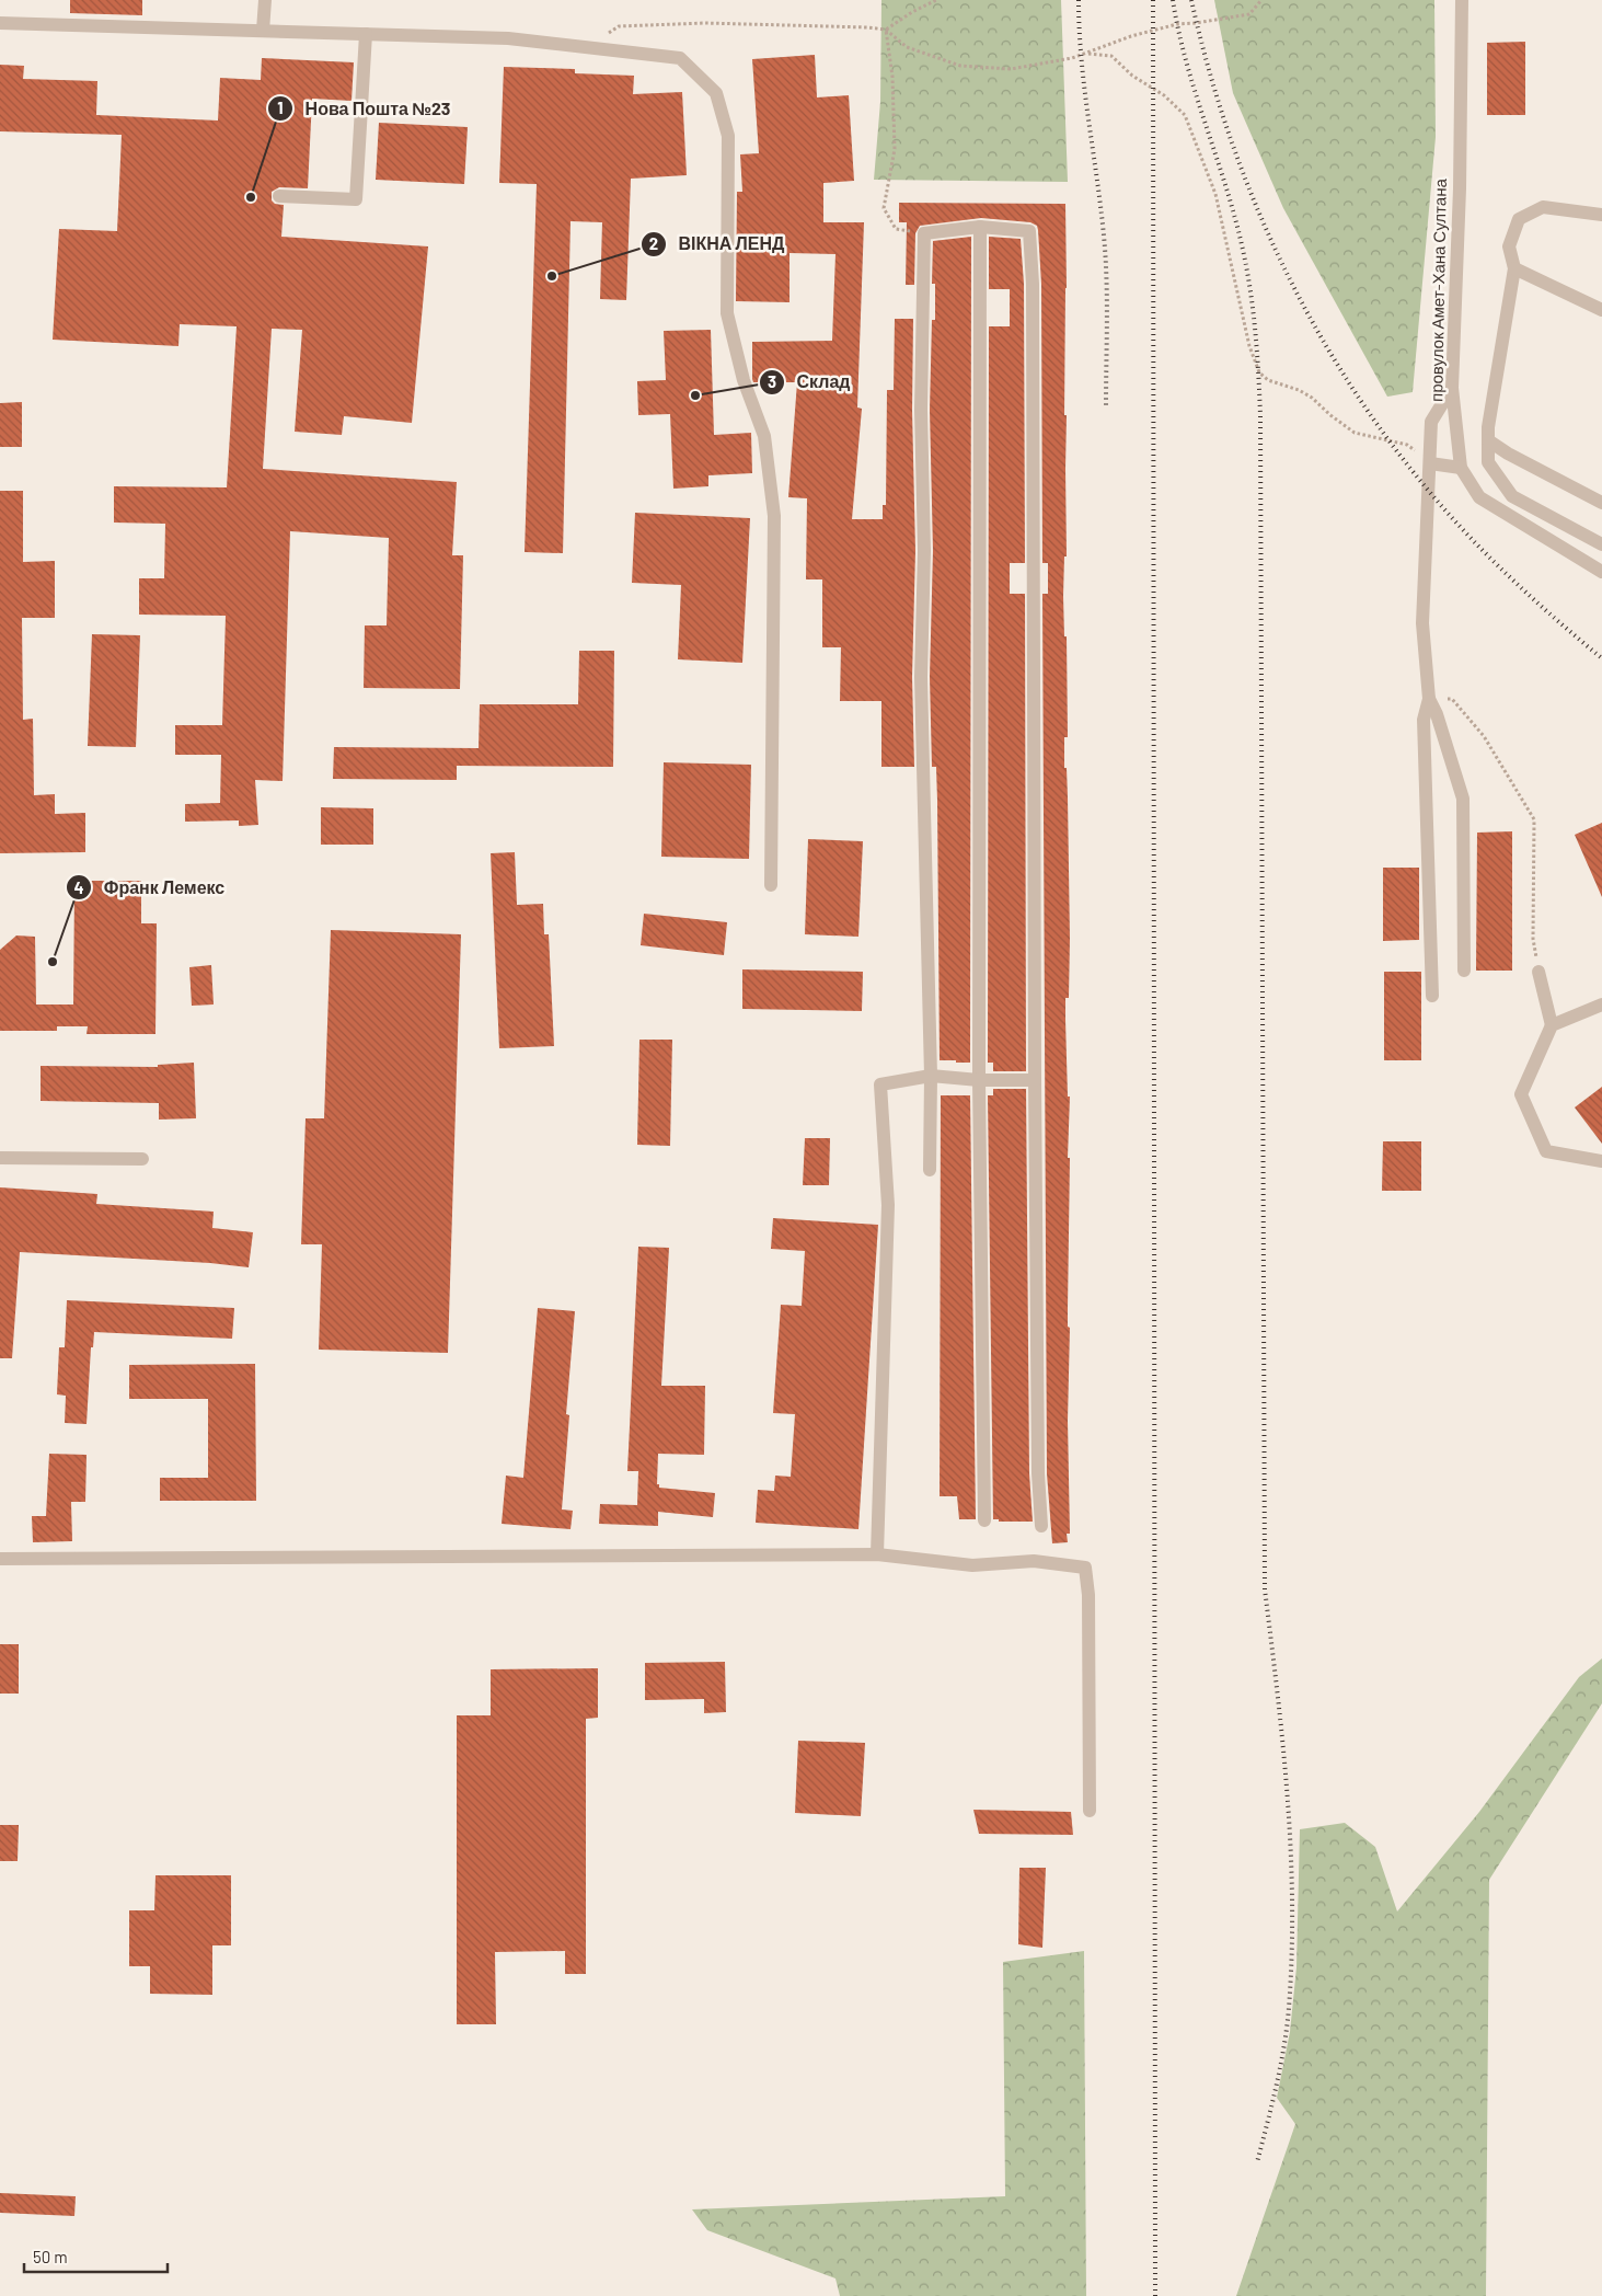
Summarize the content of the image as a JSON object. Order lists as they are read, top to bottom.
{
  "streets": {
    "street": ["провулок Амет-Хана Султана"]
  },
  "places": [
    "Нова Пошта №23",
    "ВІКНА ЛЕНД",
    "Склад",
    "Франк Лемекс"
  ],
  "scale_bar": "50 m"
}
